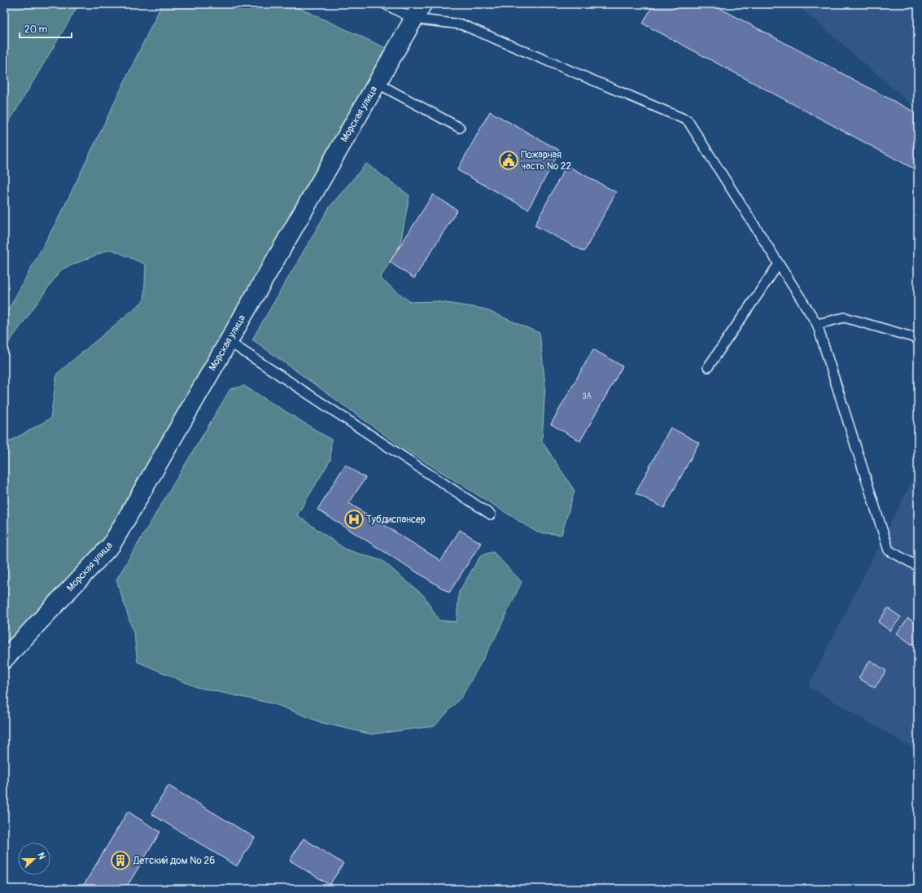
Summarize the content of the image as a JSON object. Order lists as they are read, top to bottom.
{
  "streets": {
    "street": ["Морская улица"]
  },
  "places": {
    "public building": ["Пожарная часть № 22"],
    "hospital": ["Тубдиспансер"],
    "building": ["Детский дом № 26"]
  },
  "house_numbers": ["3А"],
  "scale_bar": "20 m",
  "north": "right"
}
